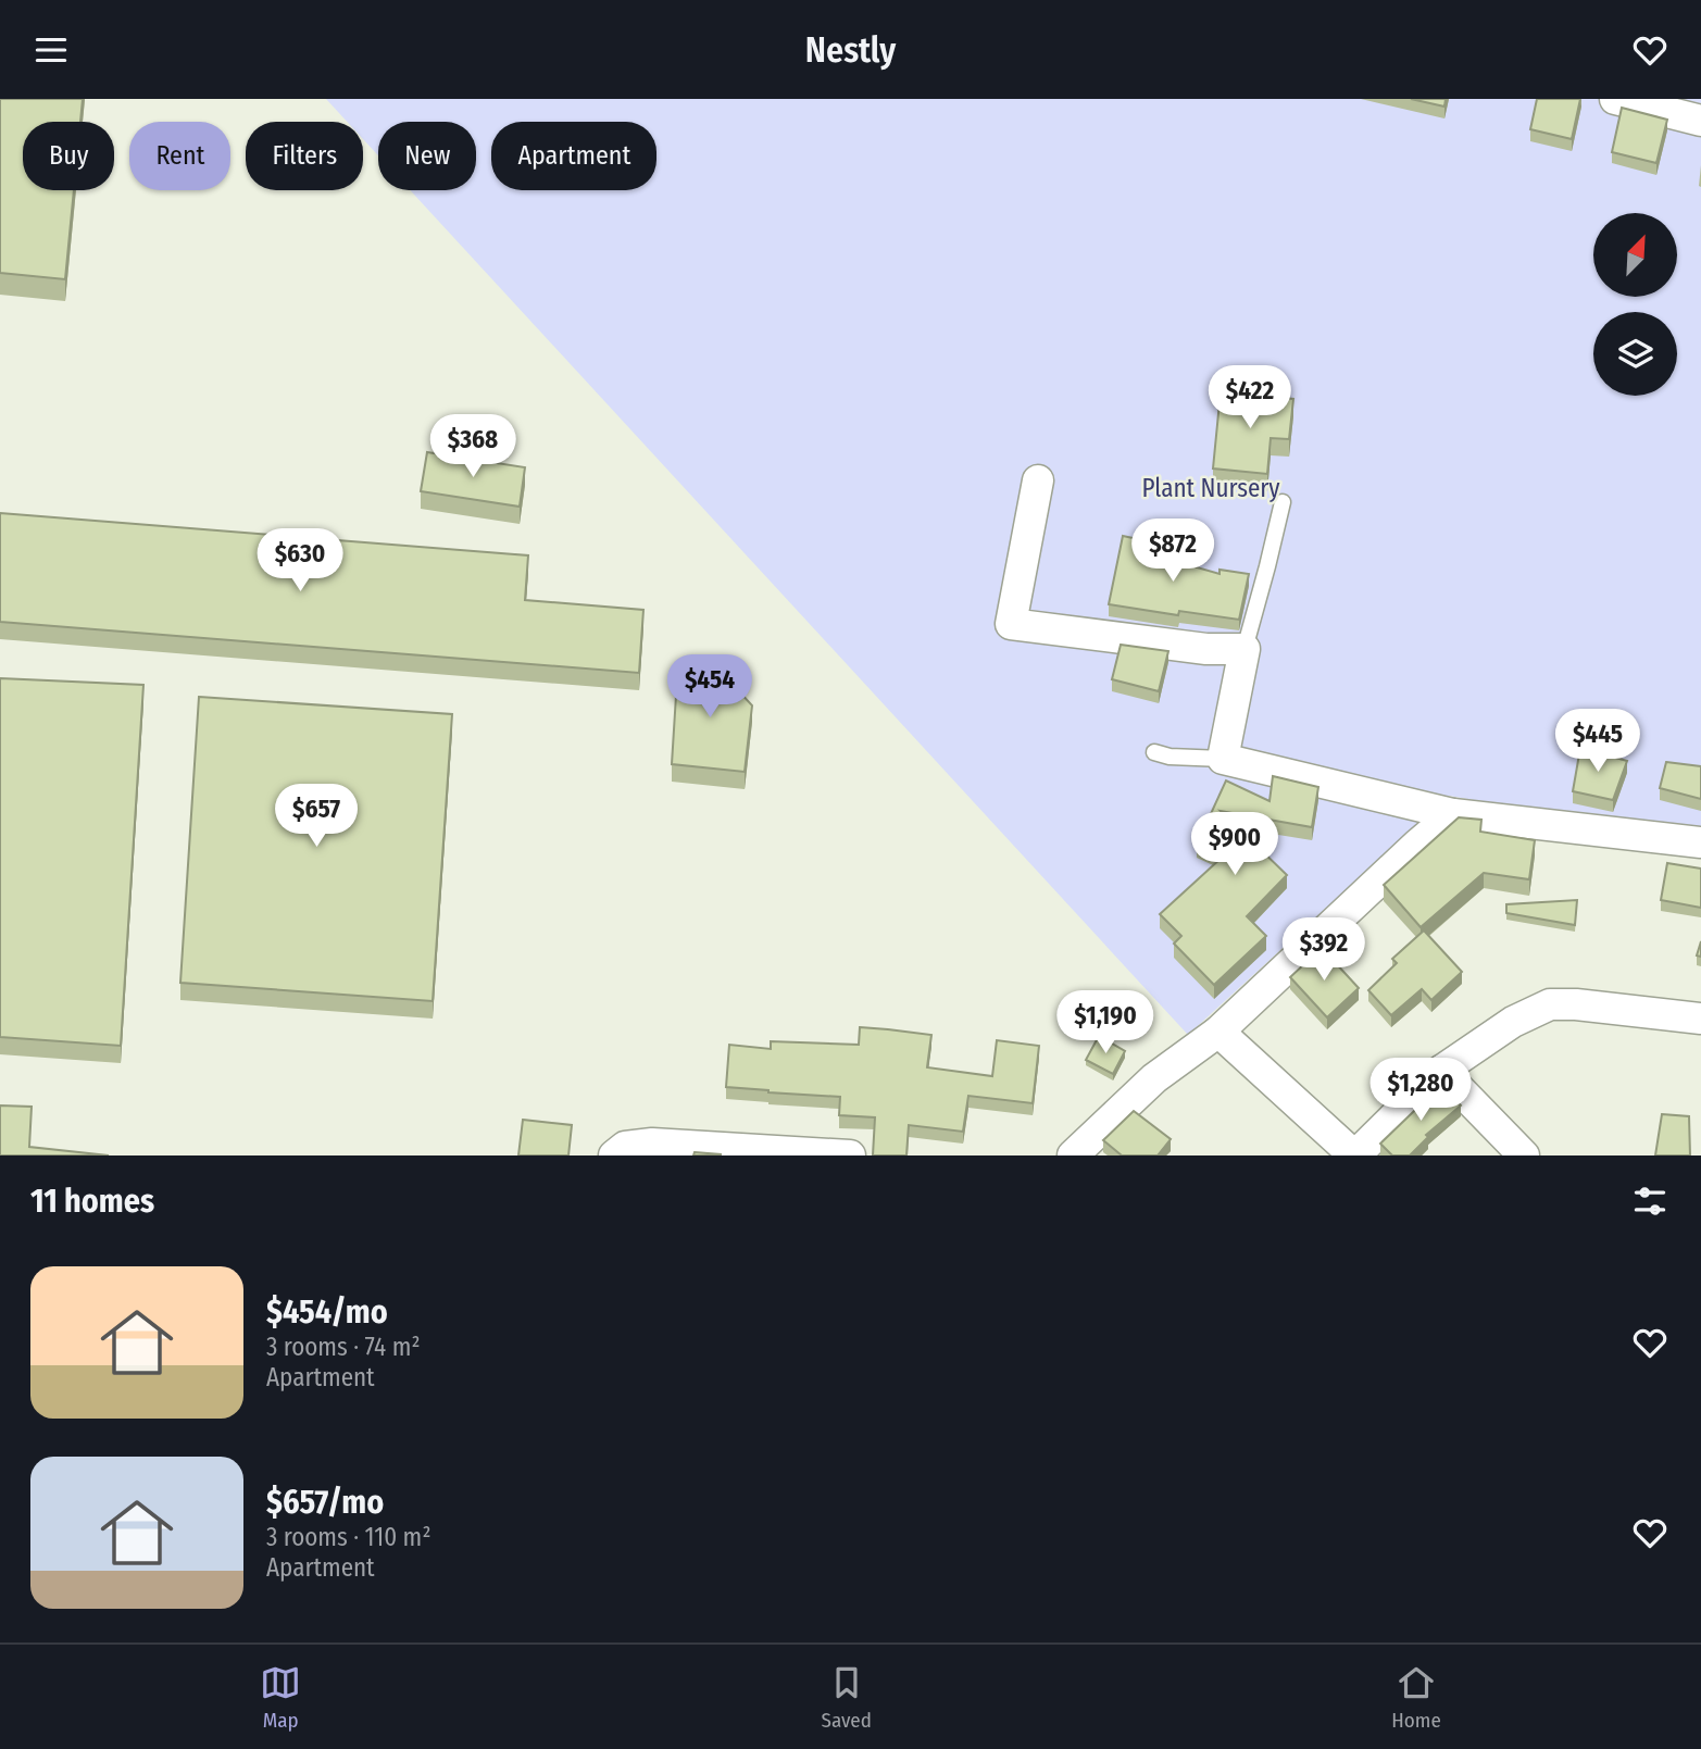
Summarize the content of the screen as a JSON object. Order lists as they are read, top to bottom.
{
  "parks": ["Plant Nursery"],
  "north": "top right",
  "page": {
    "header": "Nestly",
    "chip": [
      "Buy",
      "Rent",
      "Filters",
      "New",
      "Apartment"
    ],
    "price": [
      "$422",
      "$368",
      "$872",
      "$630",
      "$454",
      "$445",
      "$657",
      "$900",
      "$392",
      "$1,190",
      "$1,280"
    ],
    "heading": "11 homes",
    "list": [
      {
        "name": "$454/mo",
        "note": "3 rooms · 74 m² · Apartment"
      },
      {
        "name": "$657/mo",
        "note": "3 rooms · 110 m² · Apartment"
      }
    ],
    "tabs": ["Map", "Saved", "Home"]
  }
}
